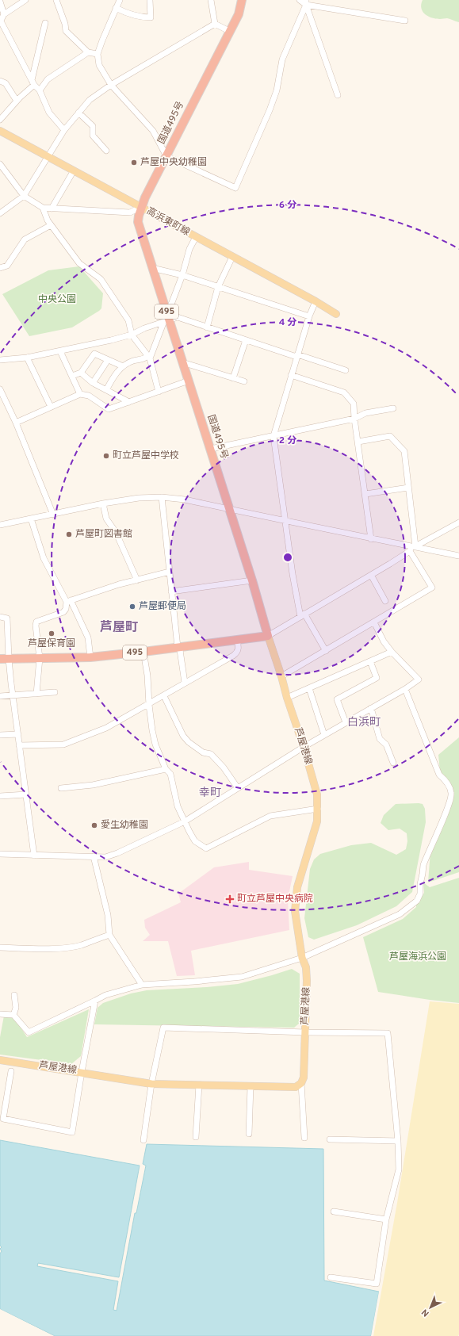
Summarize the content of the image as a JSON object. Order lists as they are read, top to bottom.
{
  "streets": {
    "highway": ["国道495号", "495"],
    "main road": ["高浜東町線", "芦屋港線"]
  },
  "crossings": [
    ["国道495号", "高浜東町線"],
    ["国道495号", "495"],
    ["国道495号", "芦屋港線"],
    ["495", "芦屋港線"]
  ],
  "districts": ["芦屋町", "白浜町", "幸町"],
  "parks": ["中央公園", "芦屋海浜公園"],
  "places": {
    "other": [
      "芦屋中央幼稚園",
      "町立芦屋中学校",
      "芦屋町図書館",
      "芦屋郵便局",
      "芦屋保育園",
      "愛生幼稚園"
    ],
    "health": ["町立芦屋中央病院"]
  },
  "north": "bottom left",
  "rings": ["6 分", "4 分", "2 分"]
}
